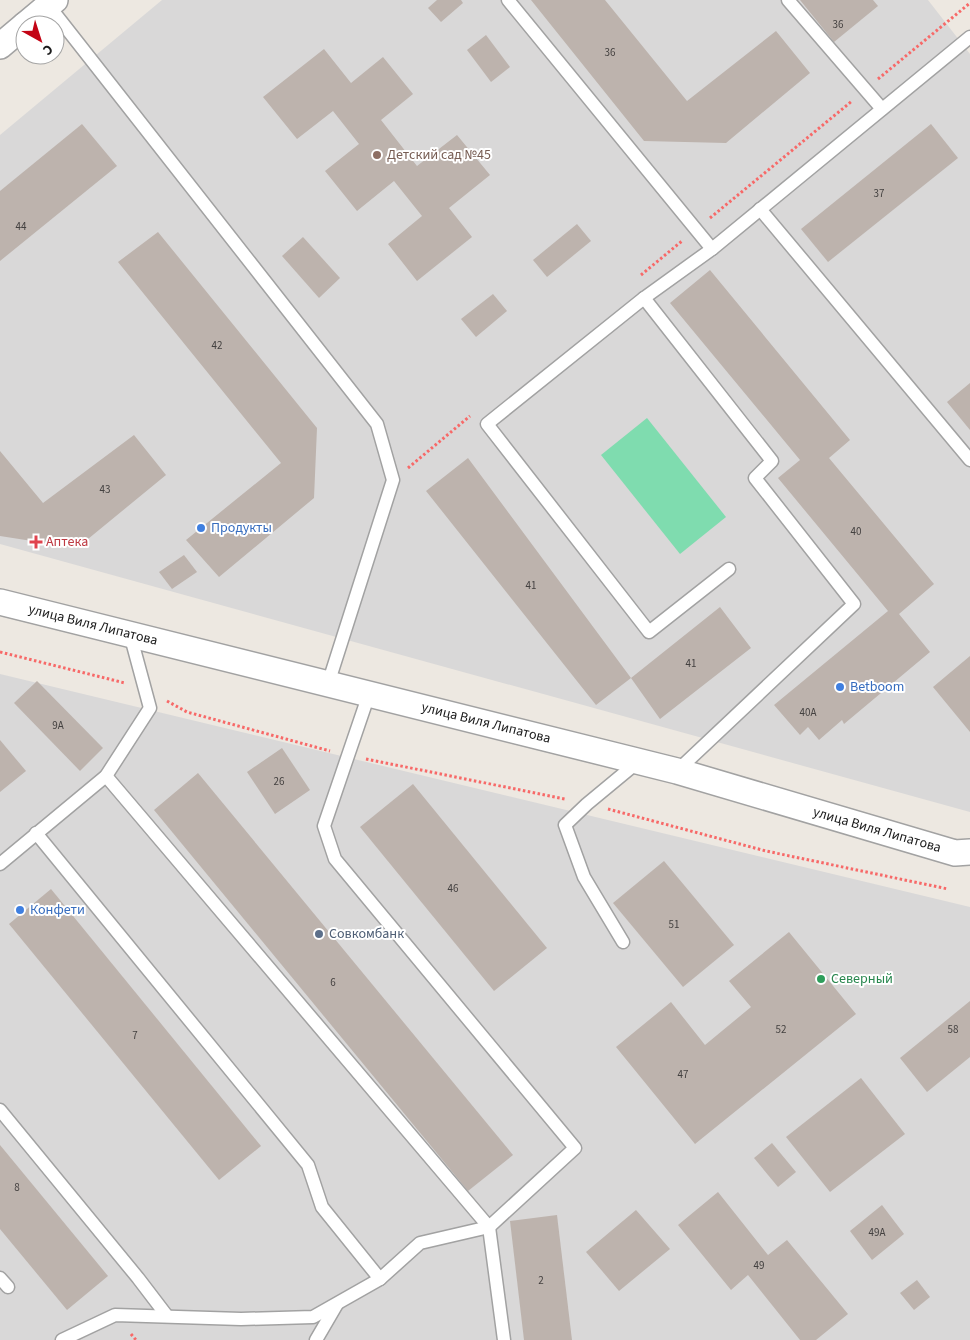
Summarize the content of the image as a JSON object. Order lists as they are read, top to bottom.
{
  "streets": {
    "street": ["улица Виля Липатова"]
  },
  "places": {
    "other": [
      "Детский сад №45",
      "Продукты",
      "Betboom",
      "Конфети",
      "Совкомбанк",
      "Северный"
    ],
    "health": ["Аптека"]
  },
  "house_numbers": [
    "36",
    "36",
    "37",
    "44",
    "42",
    "43",
    "40",
    "41",
    "41",
    "40А",
    "9А",
    "26",
    "46",
    "51",
    "6",
    "52",
    "58",
    "7",
    "47",
    "8",
    "49А",
    "49",
    "2"
  ],
  "north": "bottom right"
}
